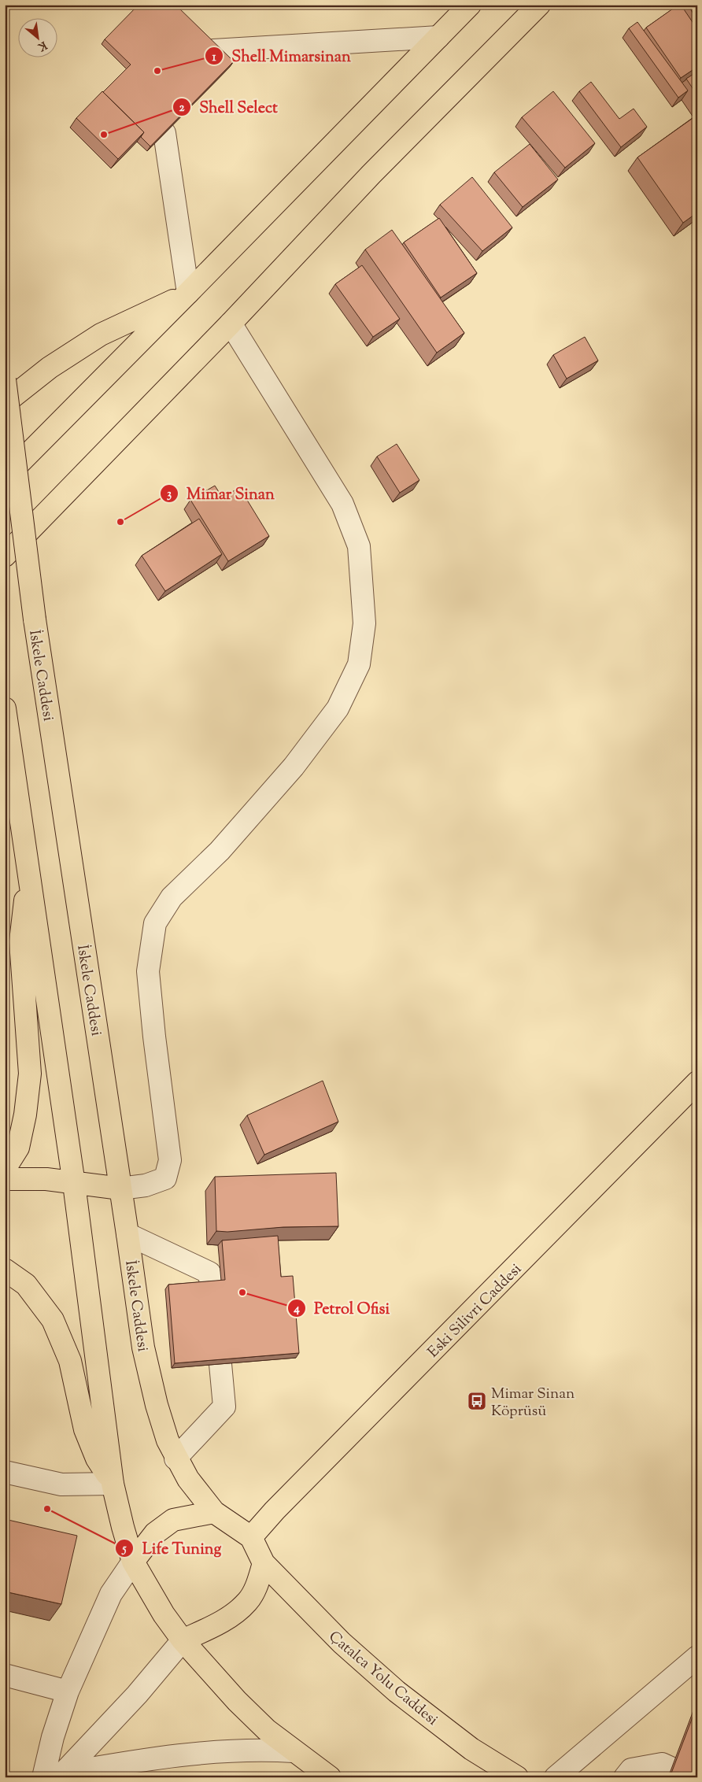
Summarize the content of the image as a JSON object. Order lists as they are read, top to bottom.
{
  "streets": {
    "main road": ["İskele Caddesi", "Eski Silivri Caddesi", "Çatalca Yolu Caddesi"]
  },
  "crossings": [
    ["İskele Caddesi", "Eski Silivri Caddesi"],
    ["İskele Caddesi", "Çatalca Yolu Caddesi"],
    ["Eski Silivri Caddesi", "Çatalca Yolu Caddesi"]
  ],
  "places": {
    "other": [
      "Shell Mimarsinan",
      "Shell Select",
      "Mimar Sinan",
      "Petrol Ofisi",
      "Life Tuning"
    ],
    "bus stop": ["Mimar Sinan Köprüsü"]
  },
  "north": "bottom right"
}
